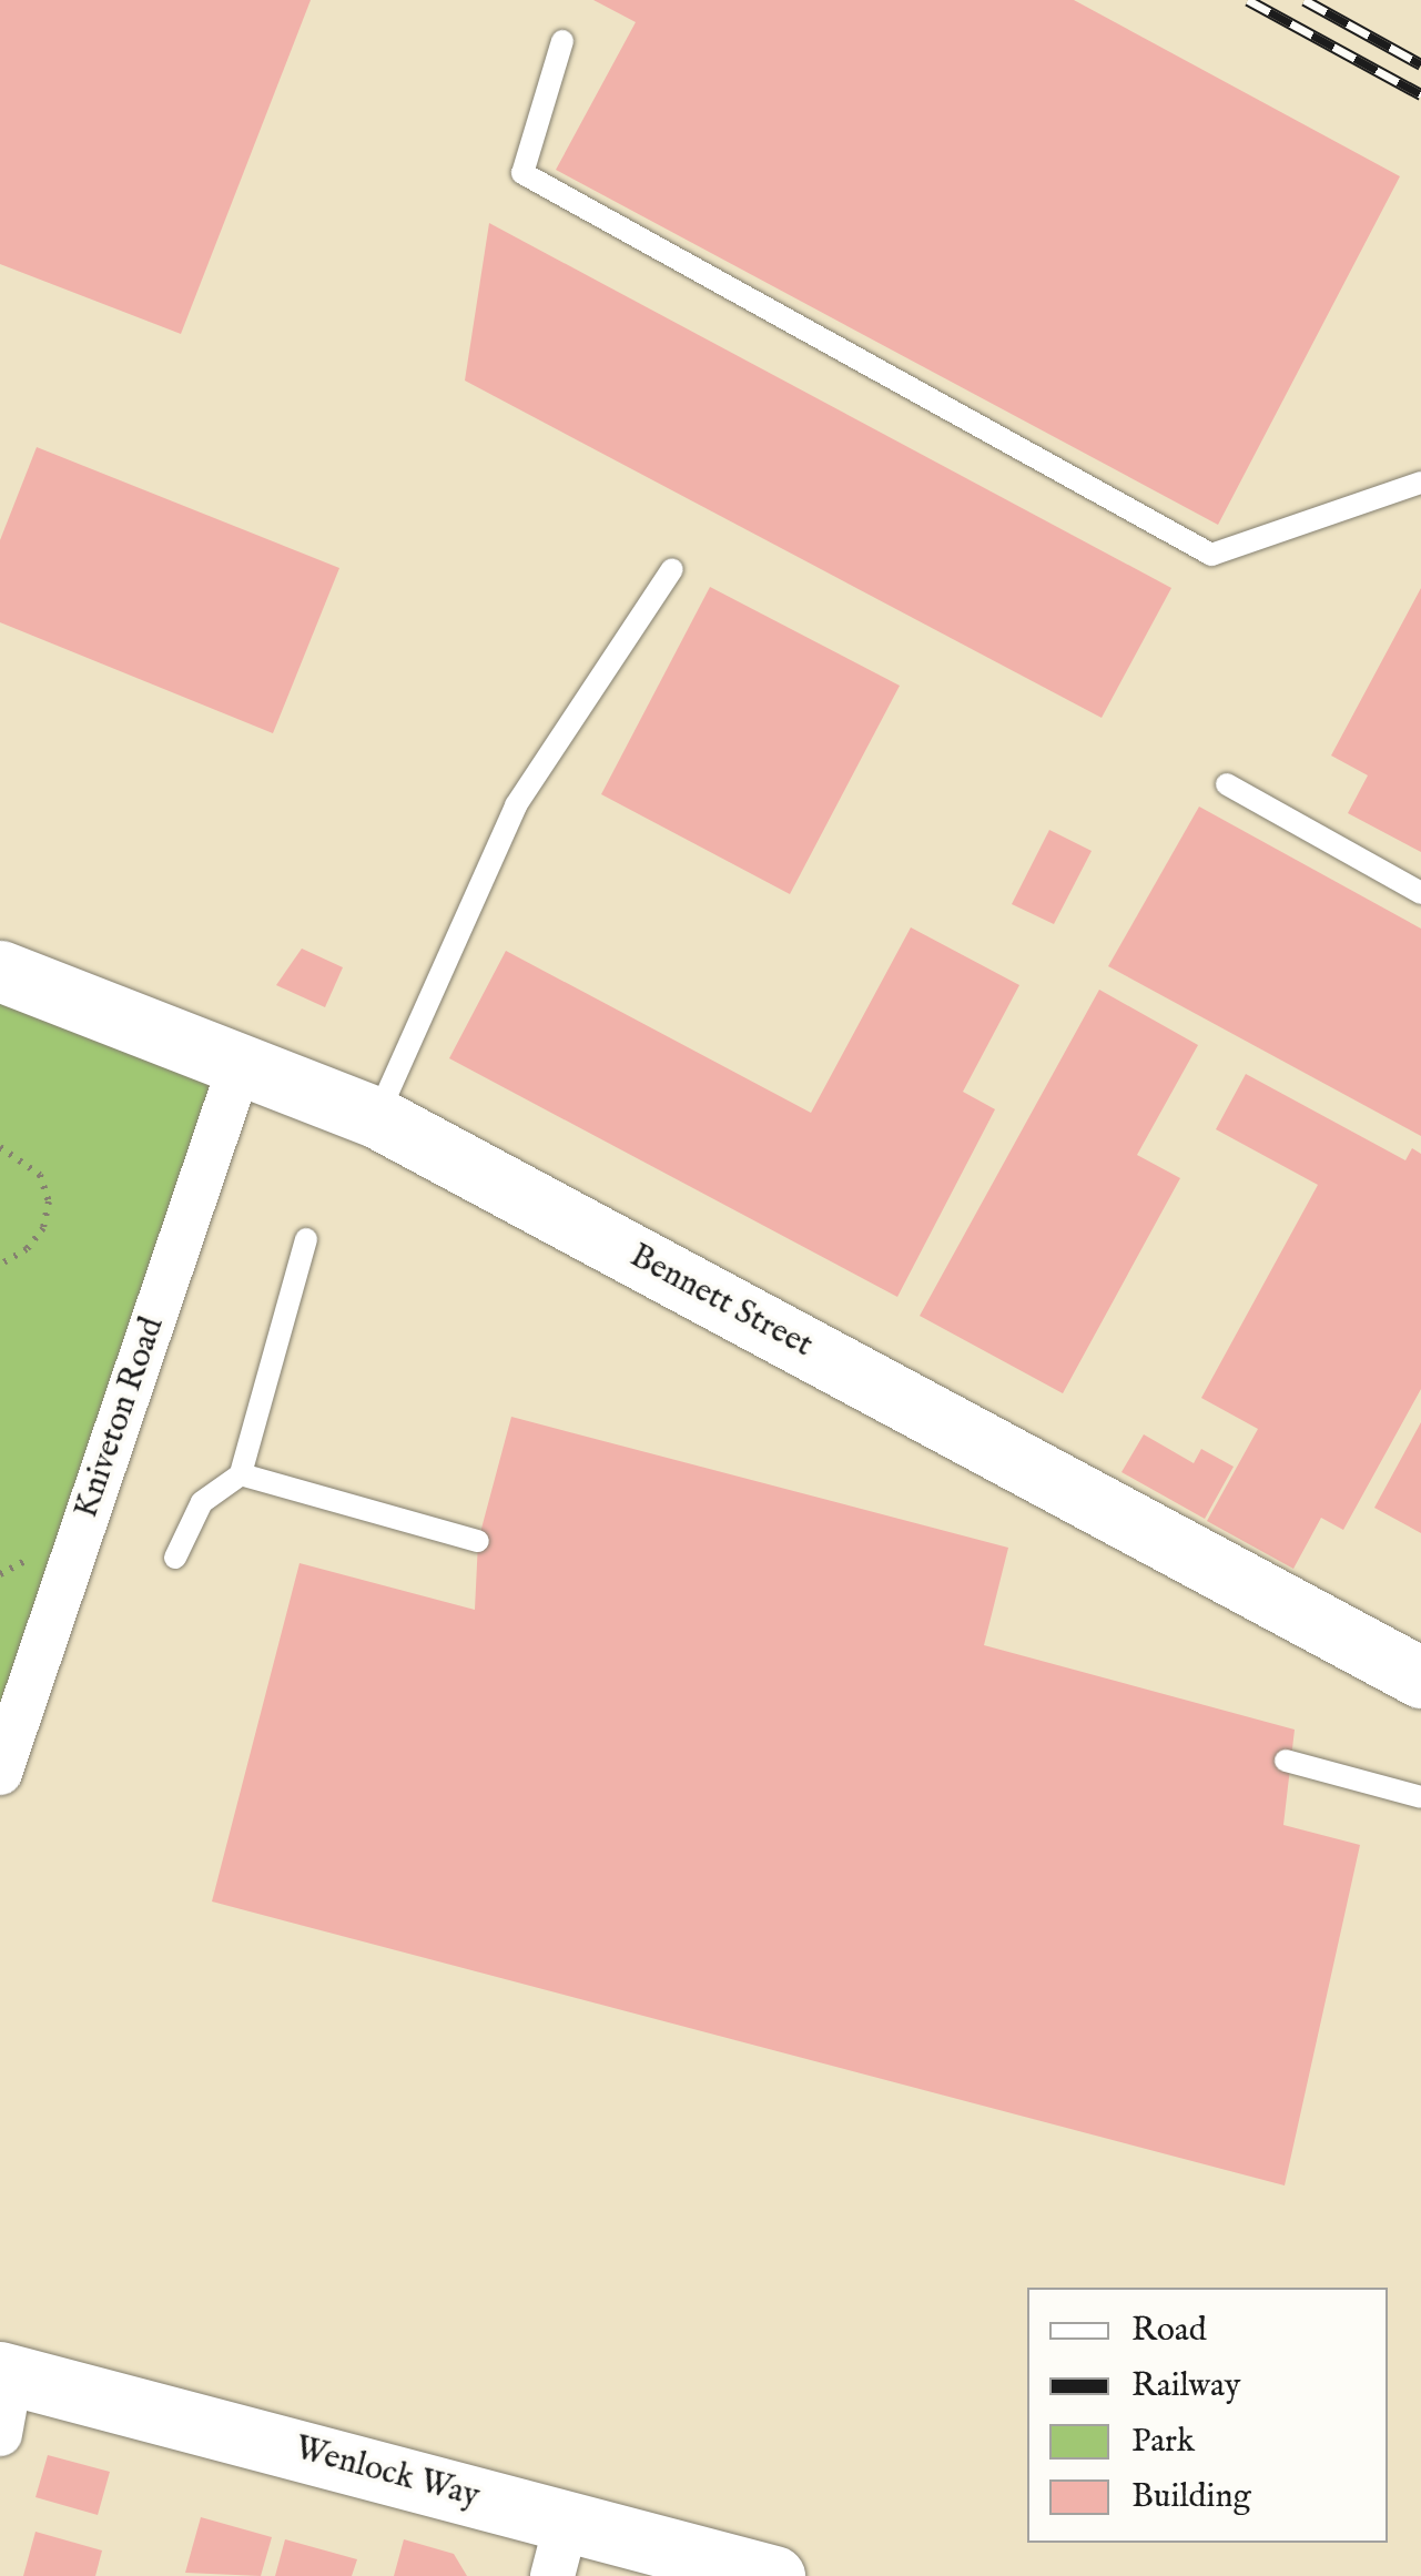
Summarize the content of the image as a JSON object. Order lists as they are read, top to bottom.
{
  "streets": {
    "street": ["Bennett Street", "Kniveton Road", "Wenlock Way"]
  },
  "crossings": [
    ["Bennett Street", "Kniveton Road"]
  ],
  "legend": [
    "Road",
    "Railway",
    "Park",
    "Building"
  ]
}
